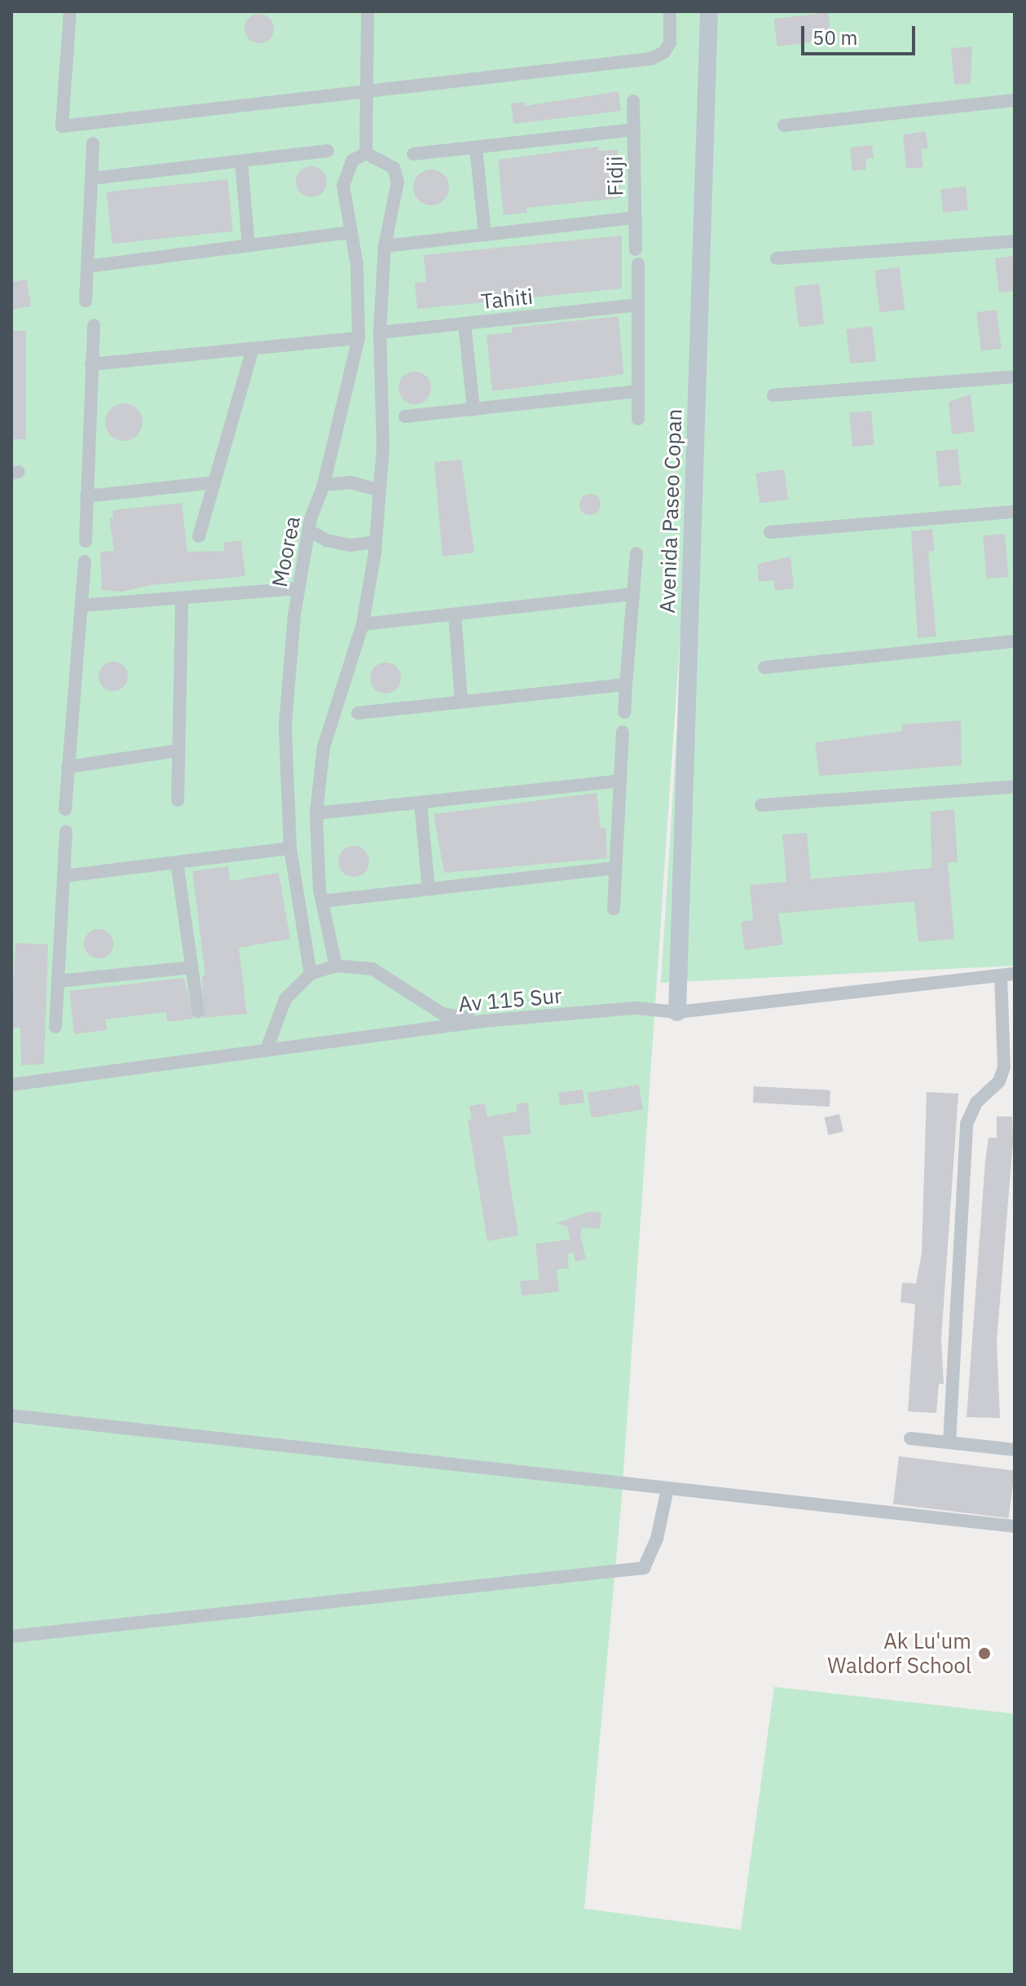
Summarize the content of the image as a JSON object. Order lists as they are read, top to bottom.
{
  "streets": {
    "main road": ["Avenida Paseo Copan"],
    "street": [
      "Fidji",
      "Tahiti",
      "Moorea",
      "Av 115 Sur"
    ]
  },
  "crossings": [
    ["Avenida Paseo Copan", "Av 115 Sur"]
  ],
  "places": ["Ak Lu'um Waldorf School"],
  "scale_bar": "50 m"
}
